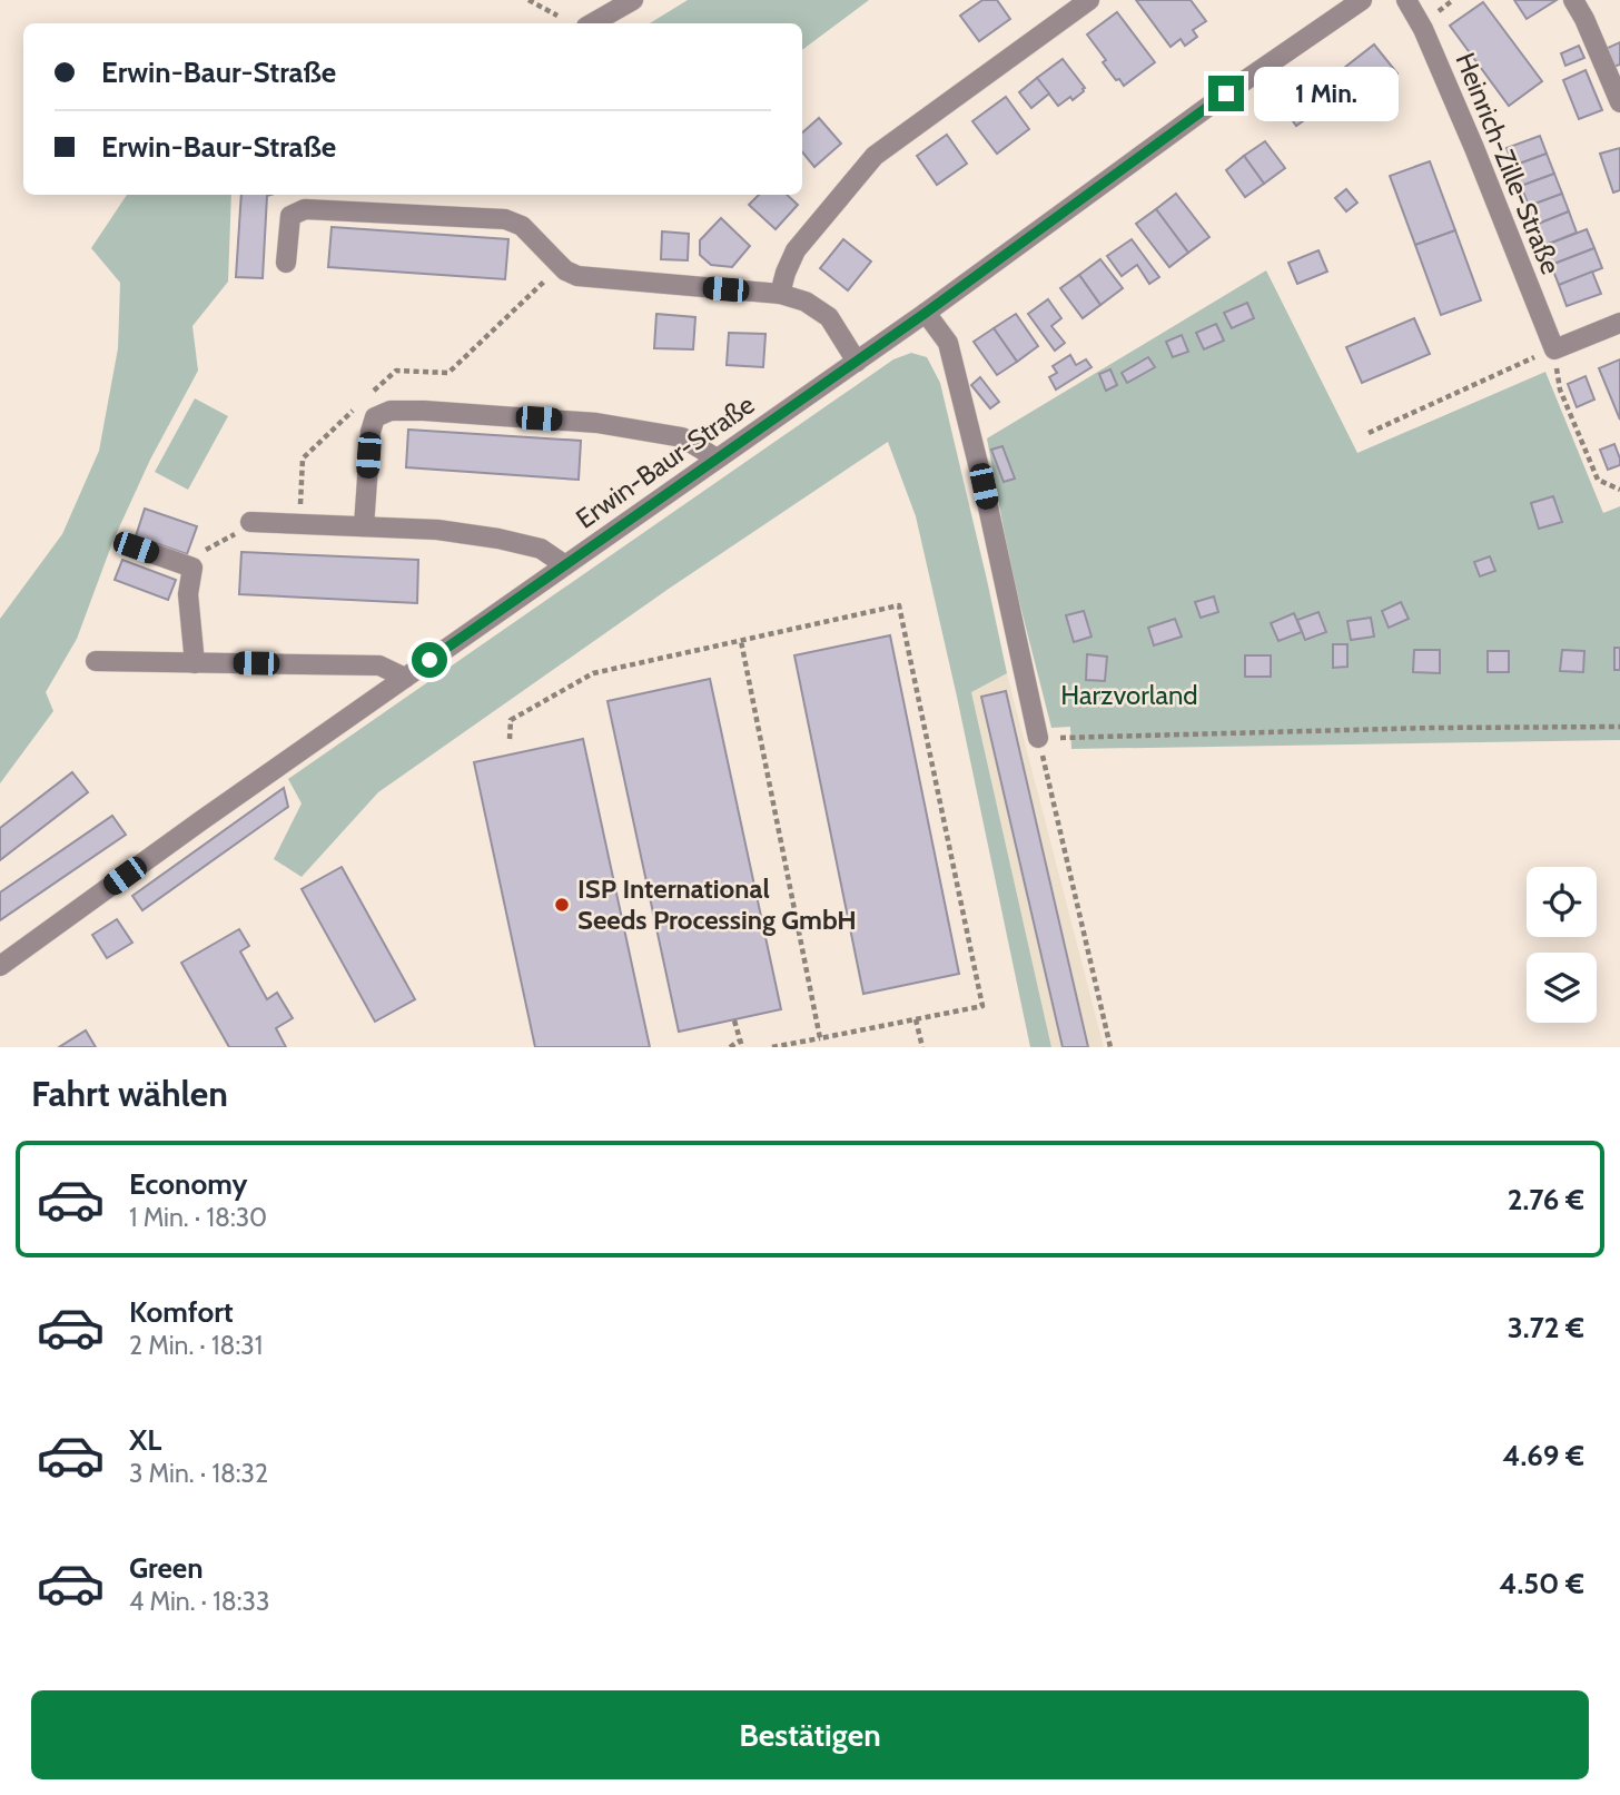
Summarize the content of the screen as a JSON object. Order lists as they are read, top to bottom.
{
  "streets": {
    "street": ["Heinrich-Zille-Straße", "Erwin-Baur-Straße"]
  },
  "parks": ["Harzvorland"],
  "places": ["ISP International Seeds Processing GmbH"],
  "page": {
    "banner": ["Erwin-Baur-Straße", "Erwin-Baur-Straße"],
    "bubble": "1 Min.",
    "heading": "Fahrt wählen",
    "list": [
      {
        "name": "Economy",
        "note": "1 Min. · 18:30",
        "value": "2.76 €"
      },
      {
        "name": "Komfort",
        "note": "2 Min. · 18:31",
        "value": "3.72 €"
      },
      {
        "name": "XL",
        "note": "3 Min. · 18:32",
        "value": "4.69 €"
      },
      {
        "name": "Green",
        "note": "4 Min. · 18:33",
        "value": "4.50 €"
      }
    ],
    "buttons": "Bestätigen"
  }
}
